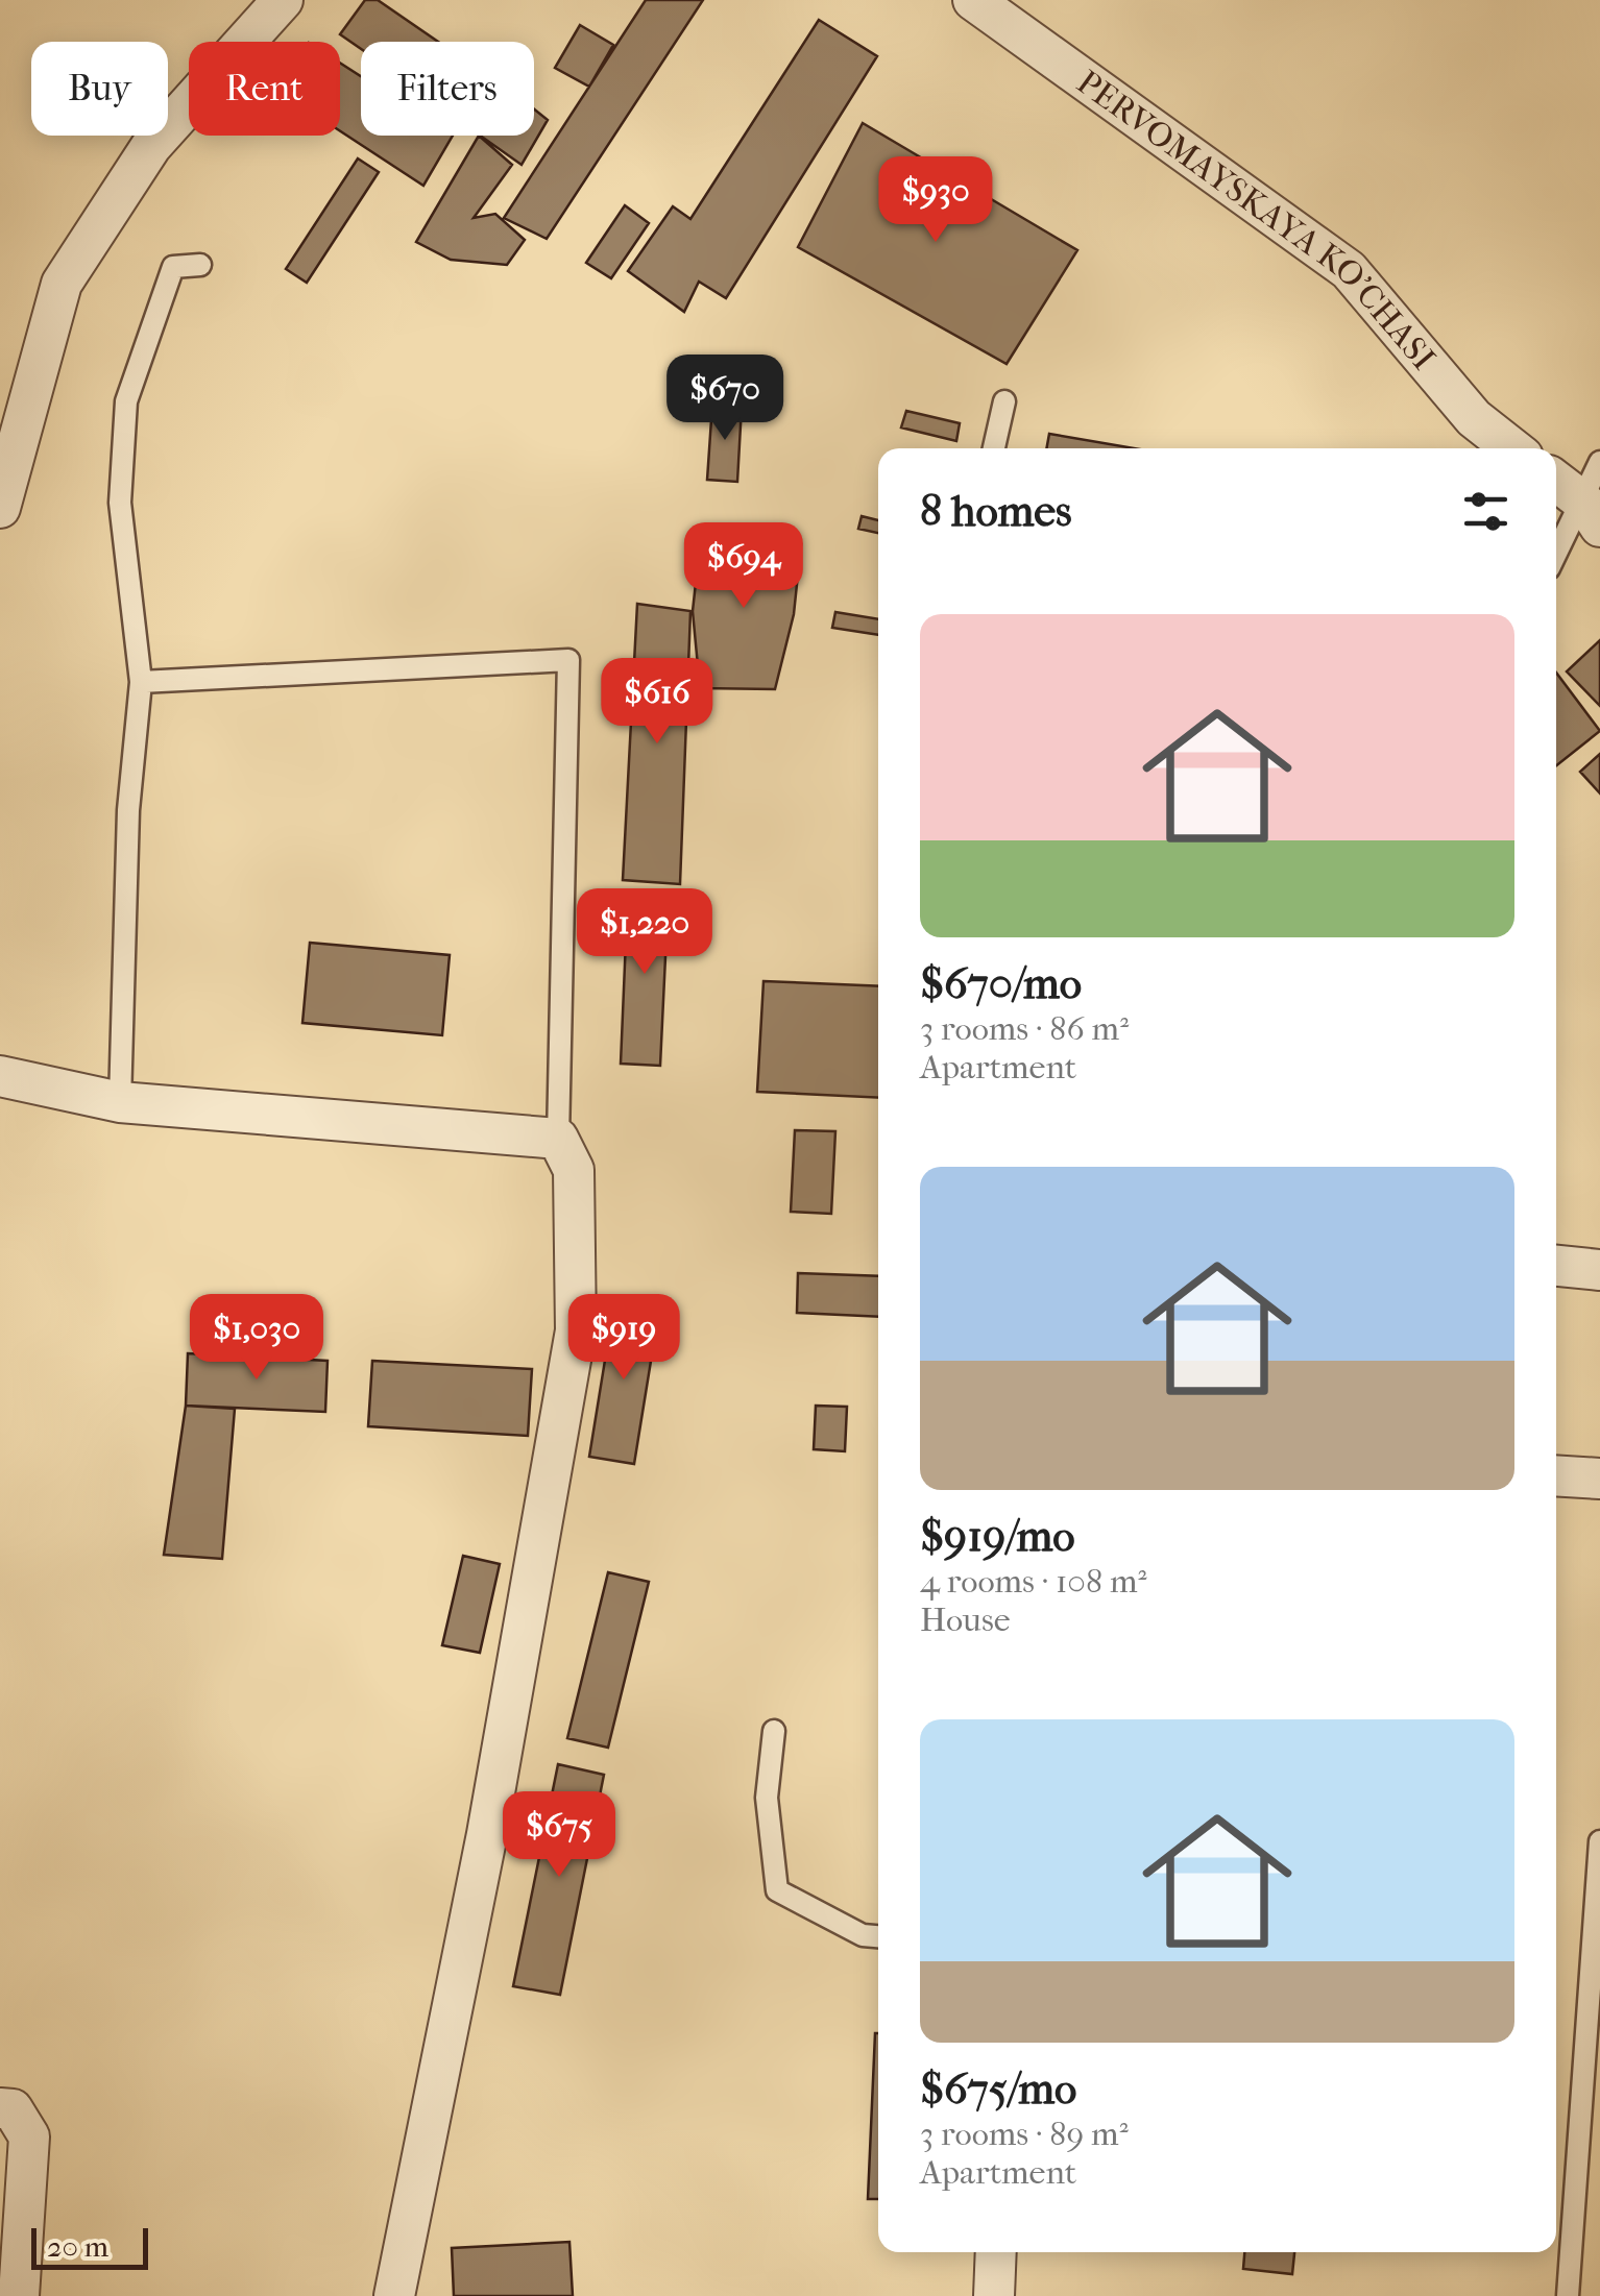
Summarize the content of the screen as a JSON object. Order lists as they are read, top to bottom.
{
  "streets": {
    "street": ["PERVOMAYSKAYA KO'CHASI"]
  },
  "scale_bar": "20 m",
  "page": {
    "chip": ["Buy", "Rent", "Filters"],
    "price": [
      "$930",
      "$670",
      "$694",
      "$616",
      "$1,220",
      "$1,030",
      "$919",
      "$675"
    ],
    "heading": "8 homes",
    "list": [
      {
        "name": "$670/mo",
        "note": "3 rooms · 86 m² · Apartment"
      },
      {
        "name": "$919/mo",
        "note": "4 rooms · 108 m² · House"
      },
      {
        "name": "$675/mo",
        "note": "3 rooms · 89 m² · Apartment"
      }
    ],
    "scale": "20 m"
  }
}
